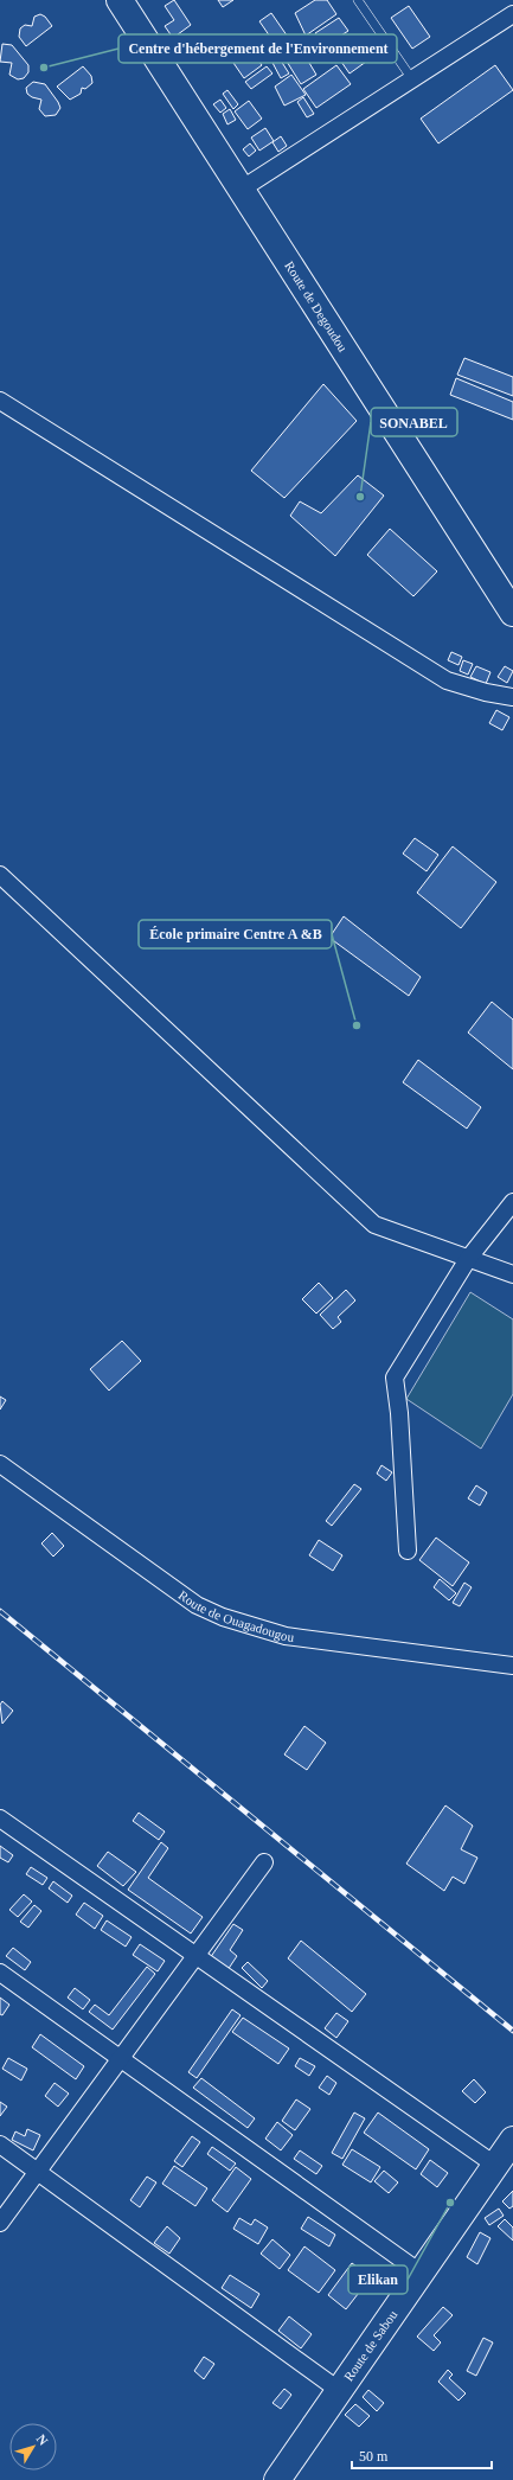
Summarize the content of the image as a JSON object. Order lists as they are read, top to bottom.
{
  "streets": {
    "main road": ["Route de Degoudou", "Route de Sabou"],
    "street": ["Route de Ouagadougou"]
  },
  "places": [
    "Centre d'hébergement de l'Environnement",
    "SONABEL",
    "École primaire Centre A &B",
    "Elikan"
  ],
  "scale_bar": "50 m",
  "north": "top right"
}
